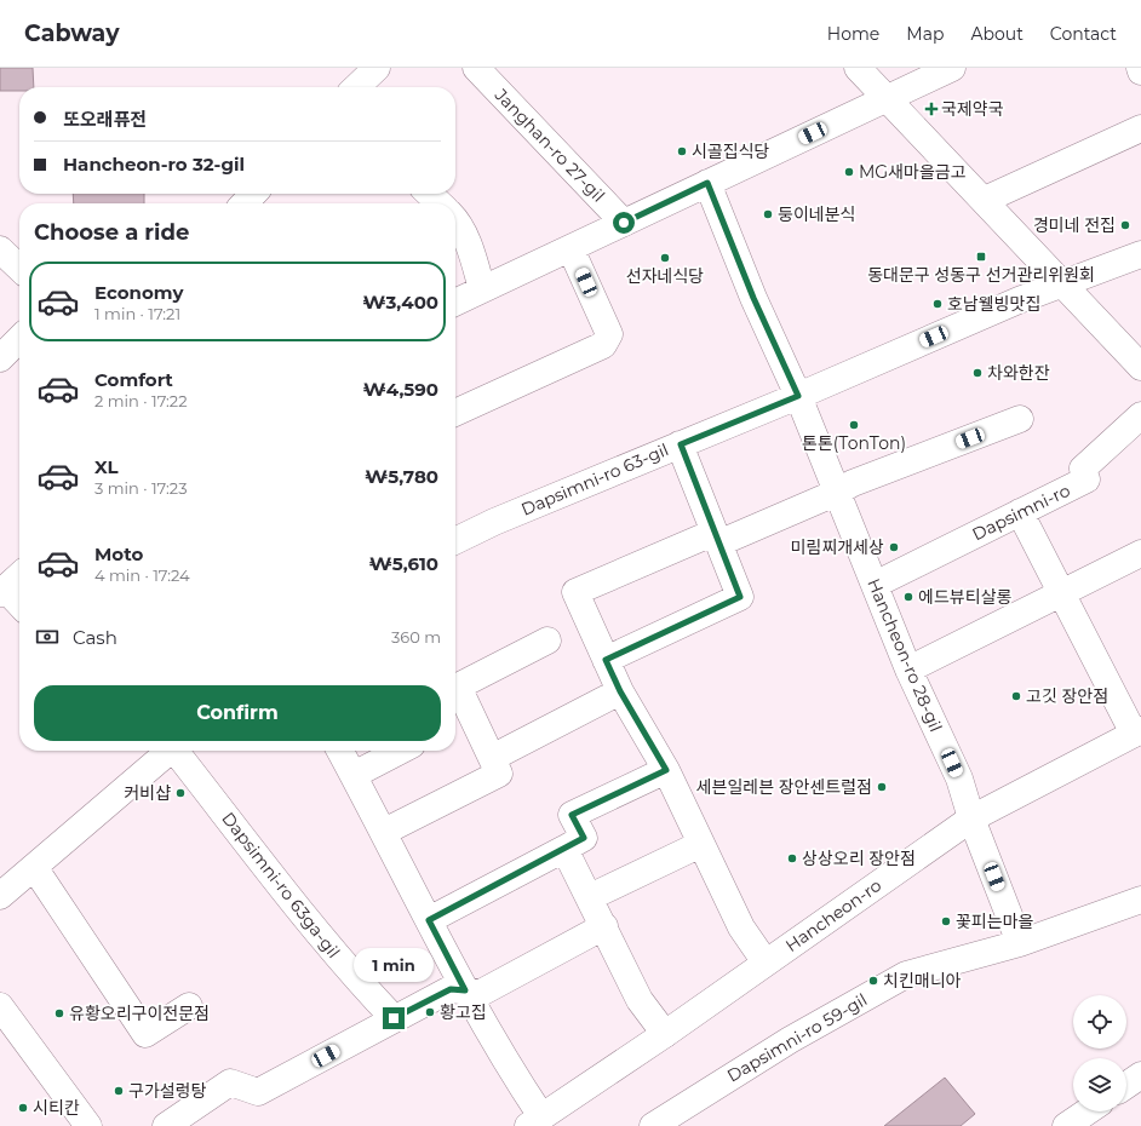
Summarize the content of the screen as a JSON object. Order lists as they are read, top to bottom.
{
  "streets": {
    "street": [
      "Janghan-ro 27-gil",
      "Dapsimni-ro 63-gil",
      "Dapsimni-ro",
      "Hancheon-ro 28-gil",
      "Dapsimni-ro 63ga-gil",
      "Hancheon-ro",
      "Dapsimni-ro 59-gil"
    ]
  },
  "crossings": [
    ["Dapsimni-ro 63-gil", "Hancheon-ro 28-gil"],
    ["Dapsimni-ro", "Hancheon-ro 28-gil"],
    ["Dapsimni-ro", "Hancheon-ro"],
    ["Hancheon-ro 28-gil", "Hancheon-ro"],
    ["Hancheon-ro 28-gil", "Dapsimni-ro 59-gil"]
  ],
  "places": {
    "health": ["국제약국"],
    "other": [
      "시골집식당",
      "MG새마을금고",
      "둥이네분식",
      "경미네 전집",
      "선자네식당",
      "호남웰빙맛집",
      "차와한잔",
      "톤톤(TonTon)",
      "미림찌개세상",
      "에드뷰티살롱",
      "고깃 장안점",
      "세븐일레븐 장안센트럴점",
      "커비샵",
      "상상오리 장안점",
      "꽃피는마을",
      "치킨매니아",
      "황고집",
      "유황오리구이전문점",
      "구가설렁탕",
      "시티칸"
    ],
    "transit": ["동대문구 성동구 선거관리위원회"]
  },
  "page": {
    "header": "Cabway",
    "nav": [
      "Home",
      "Map",
      "About",
      "Contact"
    ],
    "banner": ["또오래퓨전", "Hancheon-ro 32-gil"],
    "heading": "Choose a ride",
    "list": [
      {
        "name": "Economy",
        "note": "1 min · 17:21",
        "value": "₩3,400"
      },
      {
        "name": "Comfort",
        "note": "2 min · 17:22",
        "value": "₩4,590"
      },
      {
        "name": "XL",
        "note": "3 min · 17:23",
        "value": "₩5,780"
      },
      {
        "name": "Moto",
        "note": "4 min · 17:24",
        "value": "₩5,610"
      }
    ],
    "pay": ["Cash", "360 m"],
    "buttons": "Confirm",
    "bubble": "1 min"
  }
}
